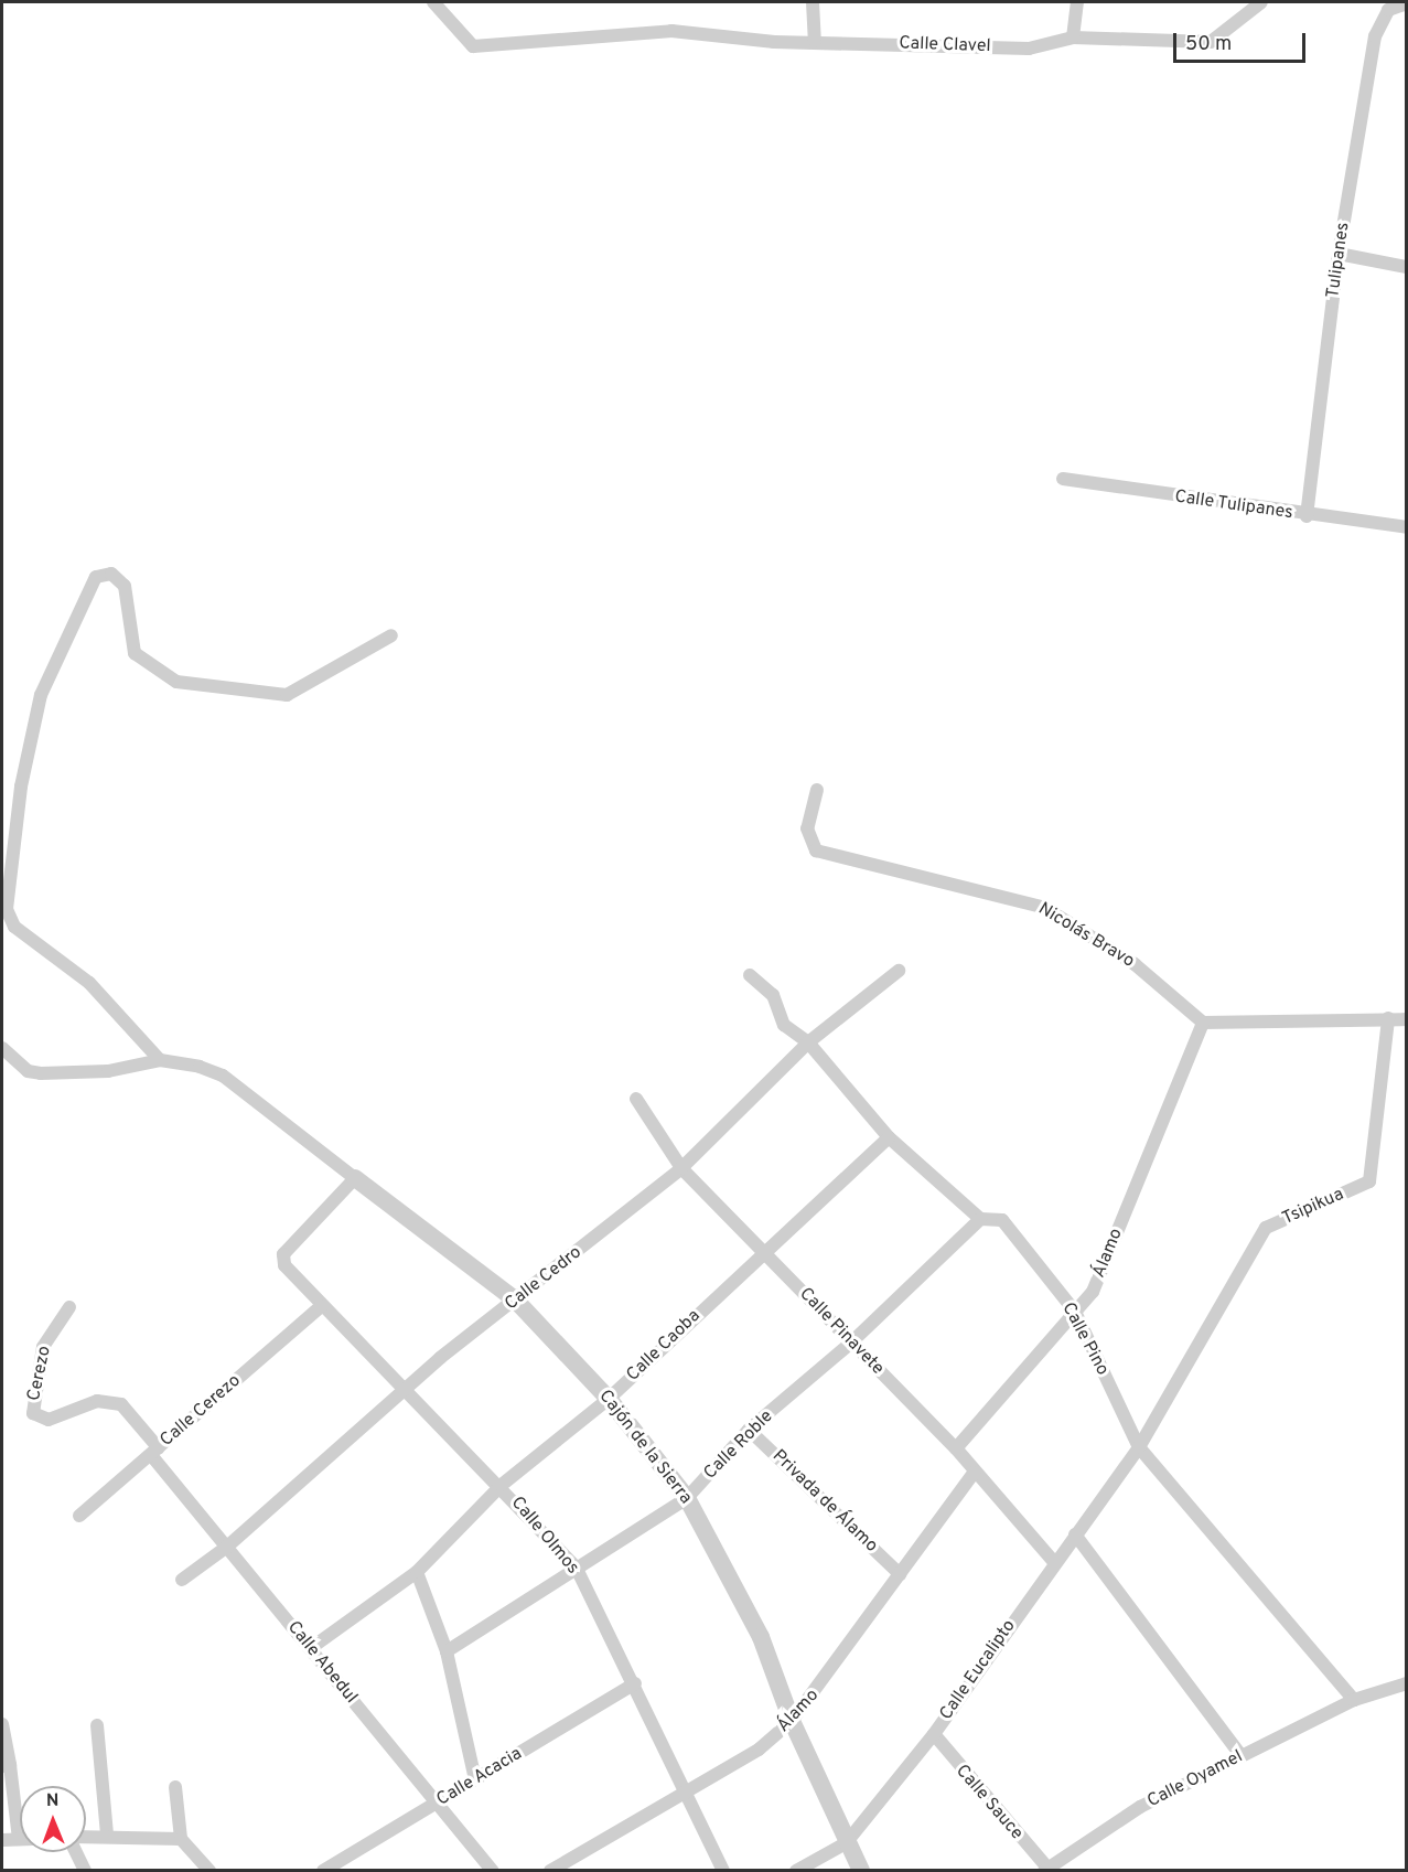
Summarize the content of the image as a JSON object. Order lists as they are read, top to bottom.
{
  "streets": {
    "street": [
      "Calle Clavel",
      "Tulipanes",
      "Calle Tulipanes",
      "Nicolás Bravo",
      "Tsipikua",
      "Álamo",
      "Calle Cedro",
      "Calle Pinavete",
      "Calle Pino",
      "Calle Caoba",
      "Cerezo",
      "Calle Cerezo",
      "Calle Roble",
      "Cajón de la Sierra",
      "Privada de Álamo",
      "Calle Olmos",
      "Calle Abedul",
      "Calle Eucalipto",
      "Calle Acacia",
      "Calle Oyamel",
      "Calle Sauce"
    ]
  },
  "crossings": [
    ["Tulipanes", "Calle Tulipanes"],
    ["Nicolás Bravo", "Álamo"],
    ["Tsipikua", "Calle Pino"],
    ["Tsipikua", "Calle Eucalipto"],
    ["Álamo", "Calle Pinavete"],
    ["Álamo", "Calle Pino"],
    ["Álamo", "Cajón de la Sierra"],
    ["Álamo", "Privada de Álamo"],
    ["Álamo", "Calle Olmos"],
    ["Calle Cedro", "Calle Pinavete"],
    ["Calle Cedro", "Calle Pino"],
    ["Calle Cedro", "Cajón de la Sierra"],
    ["Calle Cedro", "Calle Olmos"],
    ["Calle Cedro", "Calle Abedul"],
    ["Calle Pinavete", "Calle Caoba"],
    ["Calle Pinavete", "Calle Roble"],
    ["Calle Pinavete", "Calle Eucalipto"],
    ["Calle Pino", "Calle Caoba"],
    ["Calle Pino", "Calle Roble"],
    ["Calle Pino", "Calle Eucalipto"],
    ["Calle Pino", "Calle Oyamel"],
    ["Calle Caoba", "Cajón de la Sierra"],
    ["Calle Caoba", "Calle Olmos"],
    ["Calle Caoba", "Calle Abedul"],
    ["Cerezo", "Calle Cerezo"],
    ["Cerezo", "Calle Abedul"],
    ["Calle Cerezo", "Calle Olmos"],
    ["Calle Cerezo", "Calle Abedul"],
    ["Calle Roble", "Cajón de la Sierra"],
    ["Calle Roble", "Privada de Álamo"],
    ["Calle Roble", "Calle Olmos"],
    ["Cajón de la Sierra", "Calle Olmos"],
    ["Cajón de la Sierra", "Calle Eucalipto"],
    ["Calle Olmos", "Calle Acacia"],
    ["Calle Abedul", "Calle Acacia"],
    ["Calle Eucalipto", "Calle Sauce"],
    ["Calle Oyamel", "Calle Sauce"]
  ],
  "scale_bar": "50 m",
  "north": "top"
}
